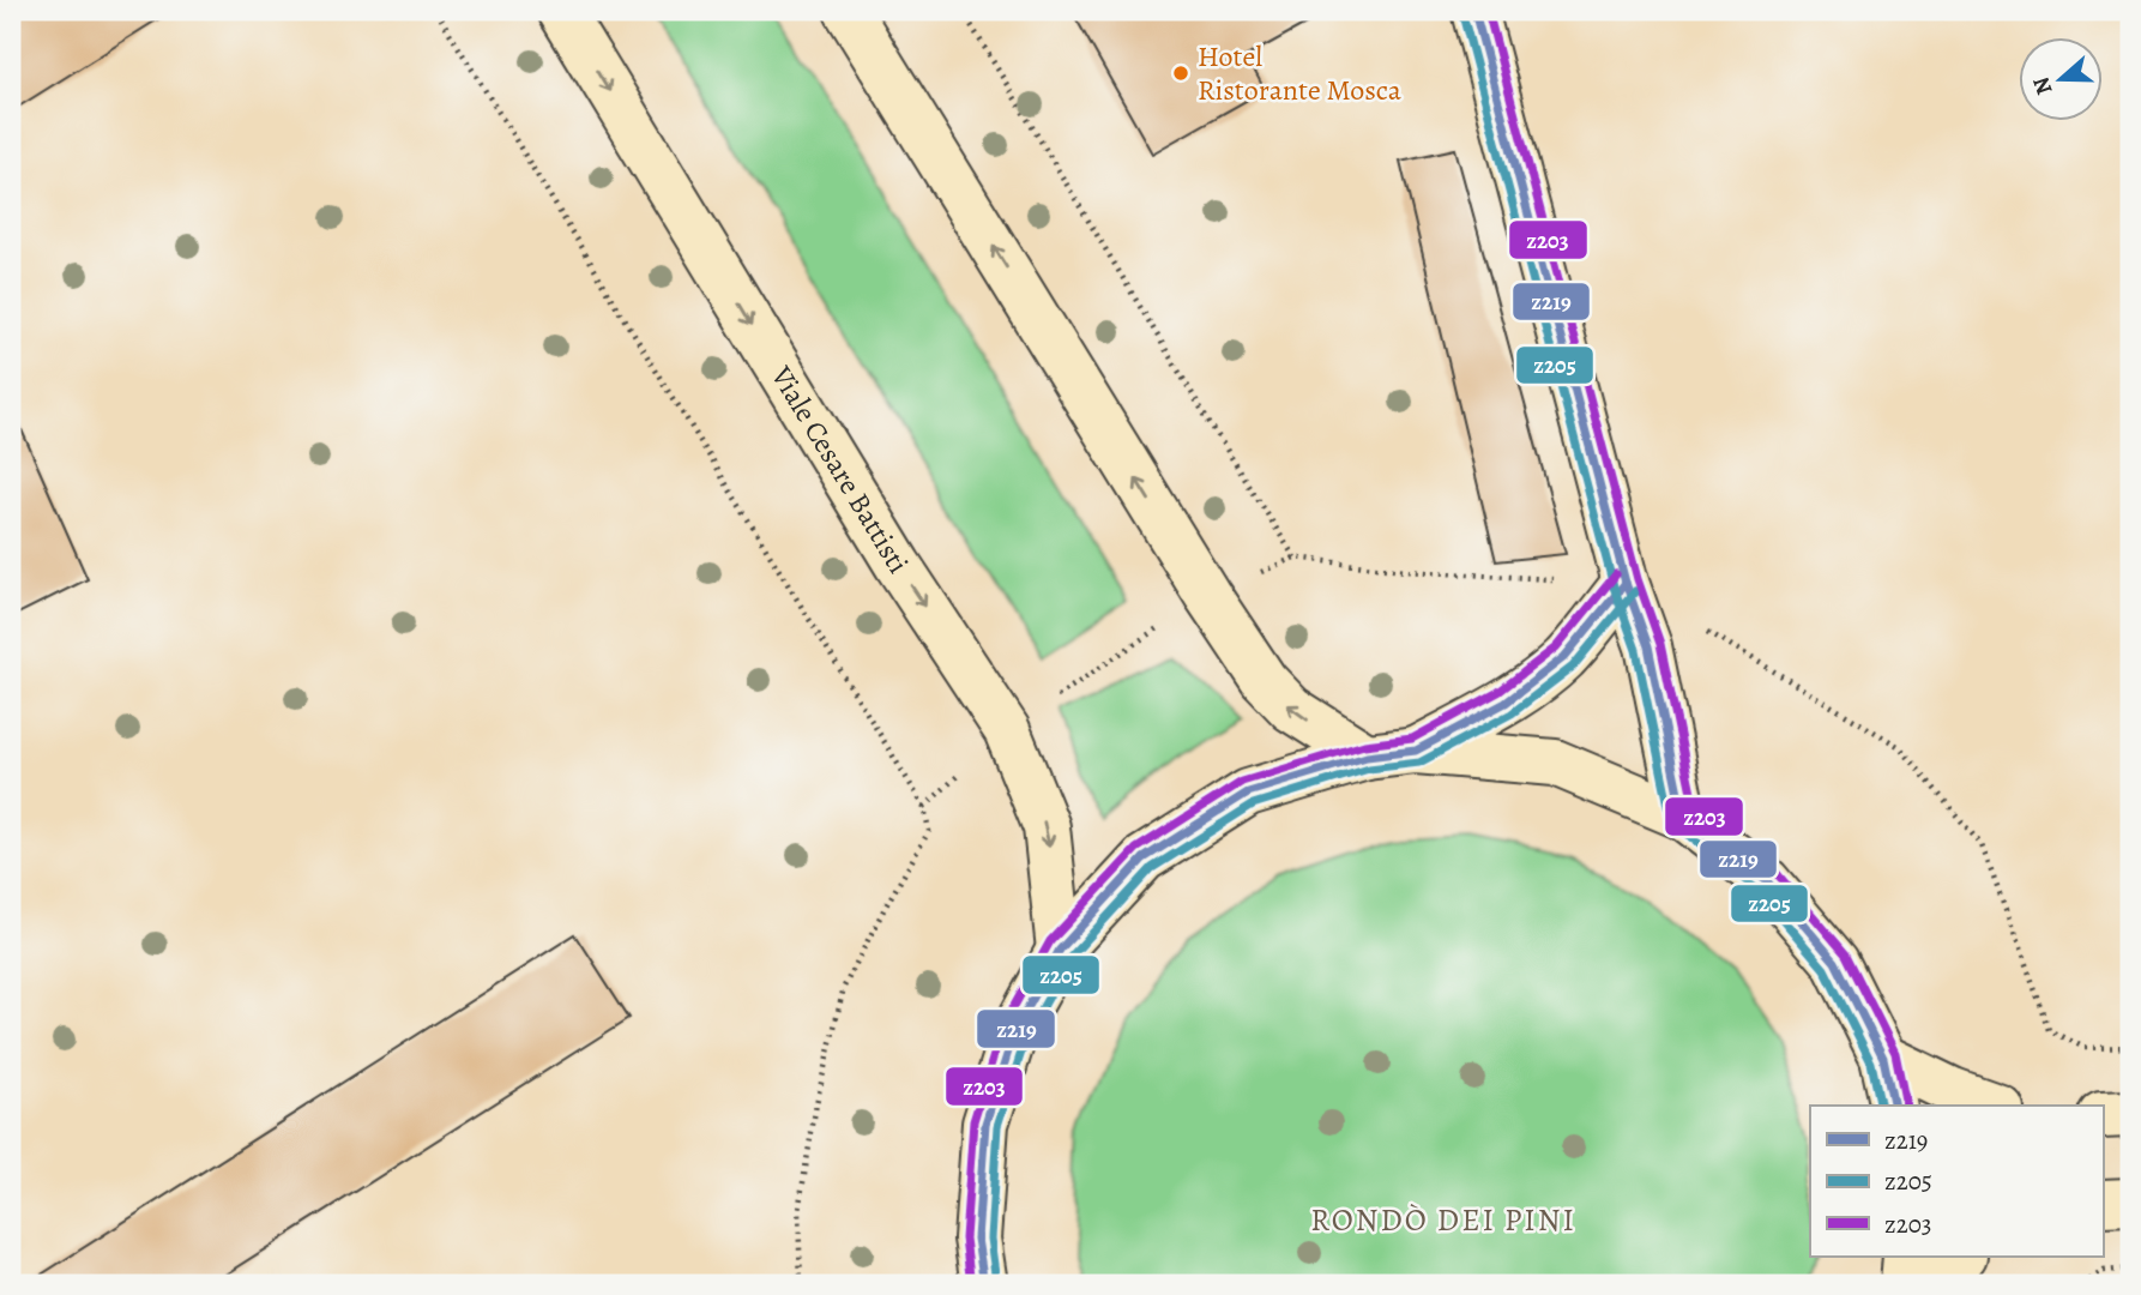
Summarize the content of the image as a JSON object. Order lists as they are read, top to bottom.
{
  "streets": {
    "main road": ["Viale Cesare Battisti"]
  },
  "districts": ["RONDÒ DEI PINI"],
  "places": ["Hotel Ristorante Mosca"],
  "lines": ["transit line z219", "transit line z203", "transit line z205"],
  "legend": ["z219", "z205", "z203"],
  "north": "left"
}
